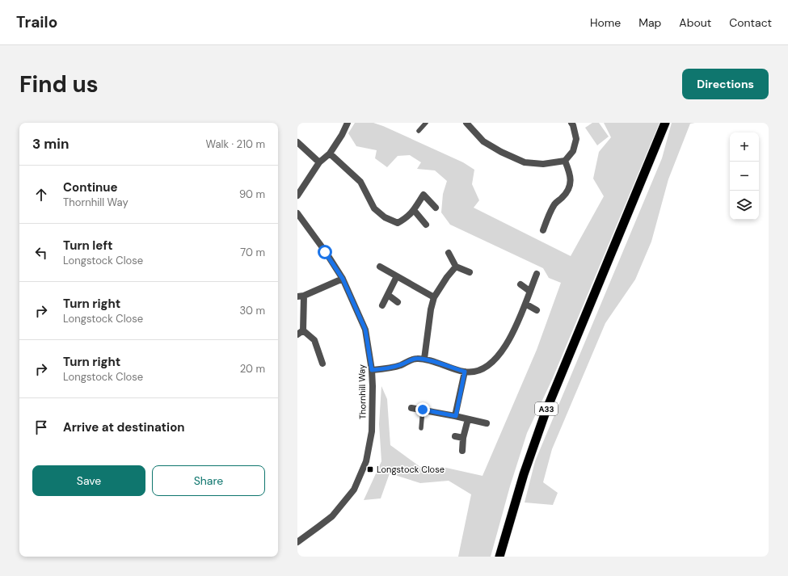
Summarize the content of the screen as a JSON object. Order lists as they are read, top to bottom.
{
  "streets": {
    "highway": ["A33"],
    "street": ["Thornhill Way"]
  },
  "places": {
    "transit": ["Longstock Close"]
  },
  "page": {
    "header": "Trailo",
    "nav": [
      "Home",
      "Map",
      "About",
      "Contact"
    ],
    "buttons": [
      "Directions",
      ["Save", "Share"]
    ],
    "title": "Find us",
    "heading": ["3 min", "Walk · 210 m"],
    "map_buttons": ["+", "−"],
    "list": [
      ["Continue", "Thornhill Way", "90 m"],
      ["Turn left", "Longstock Close", "70 m"],
      ["Turn right", "Longstock Close", "30 m"],
      ["Turn right", "Longstock Close", "20 m"],
      "Arrive at destination"
    ]
  }
}
